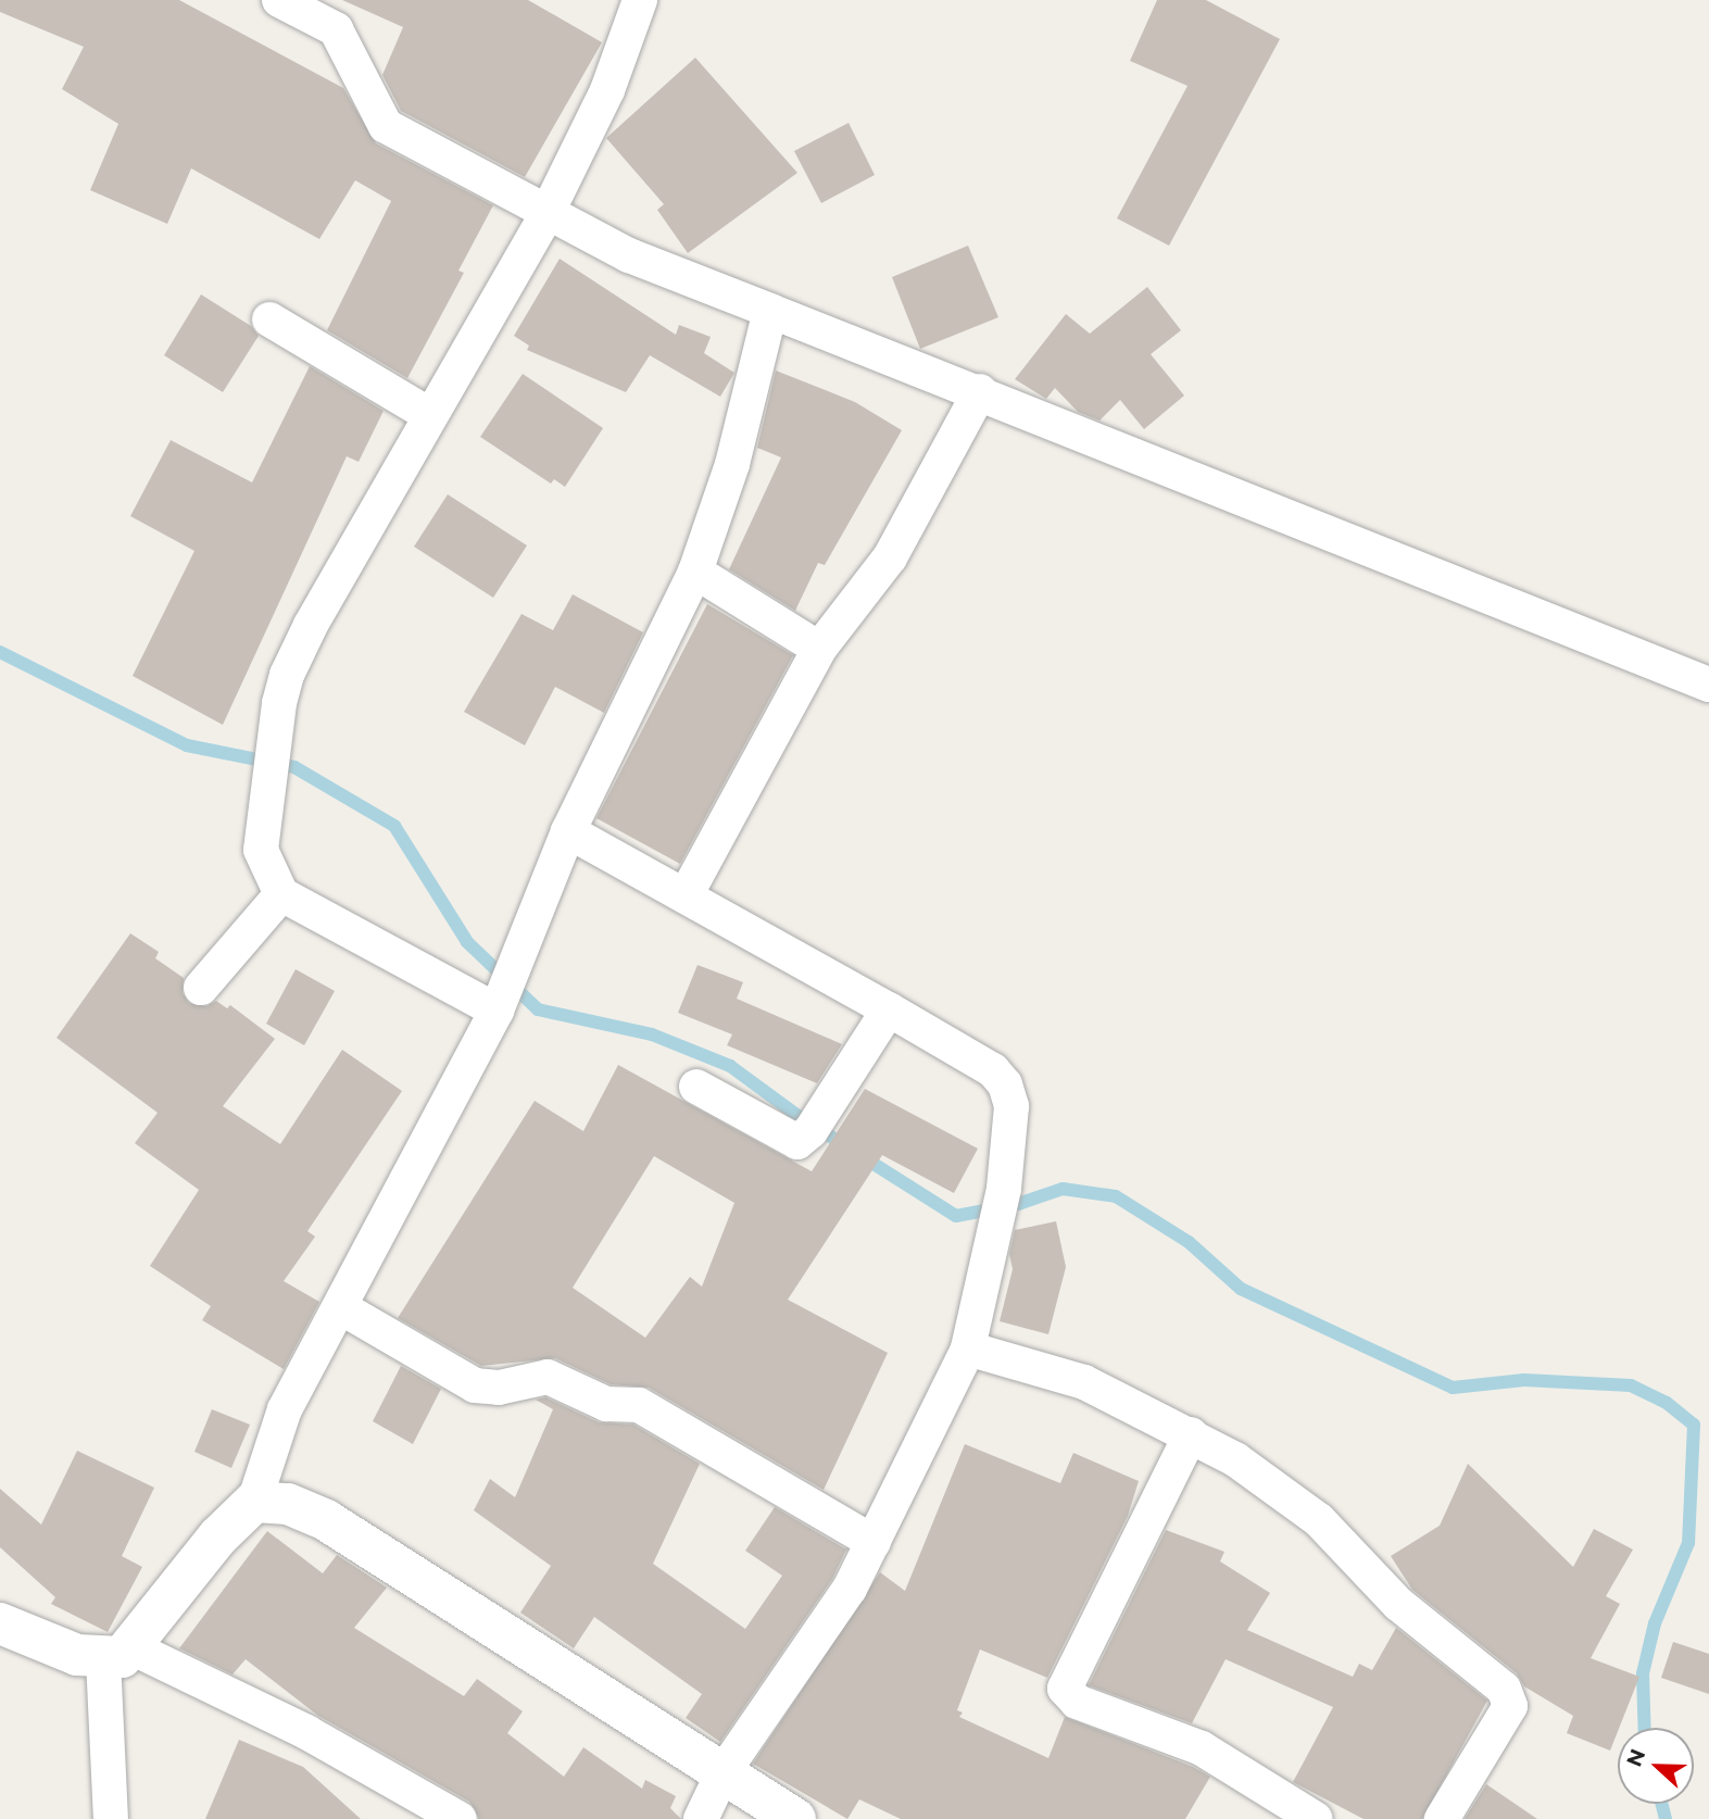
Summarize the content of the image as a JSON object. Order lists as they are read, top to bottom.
{
  "north": "left"
}
